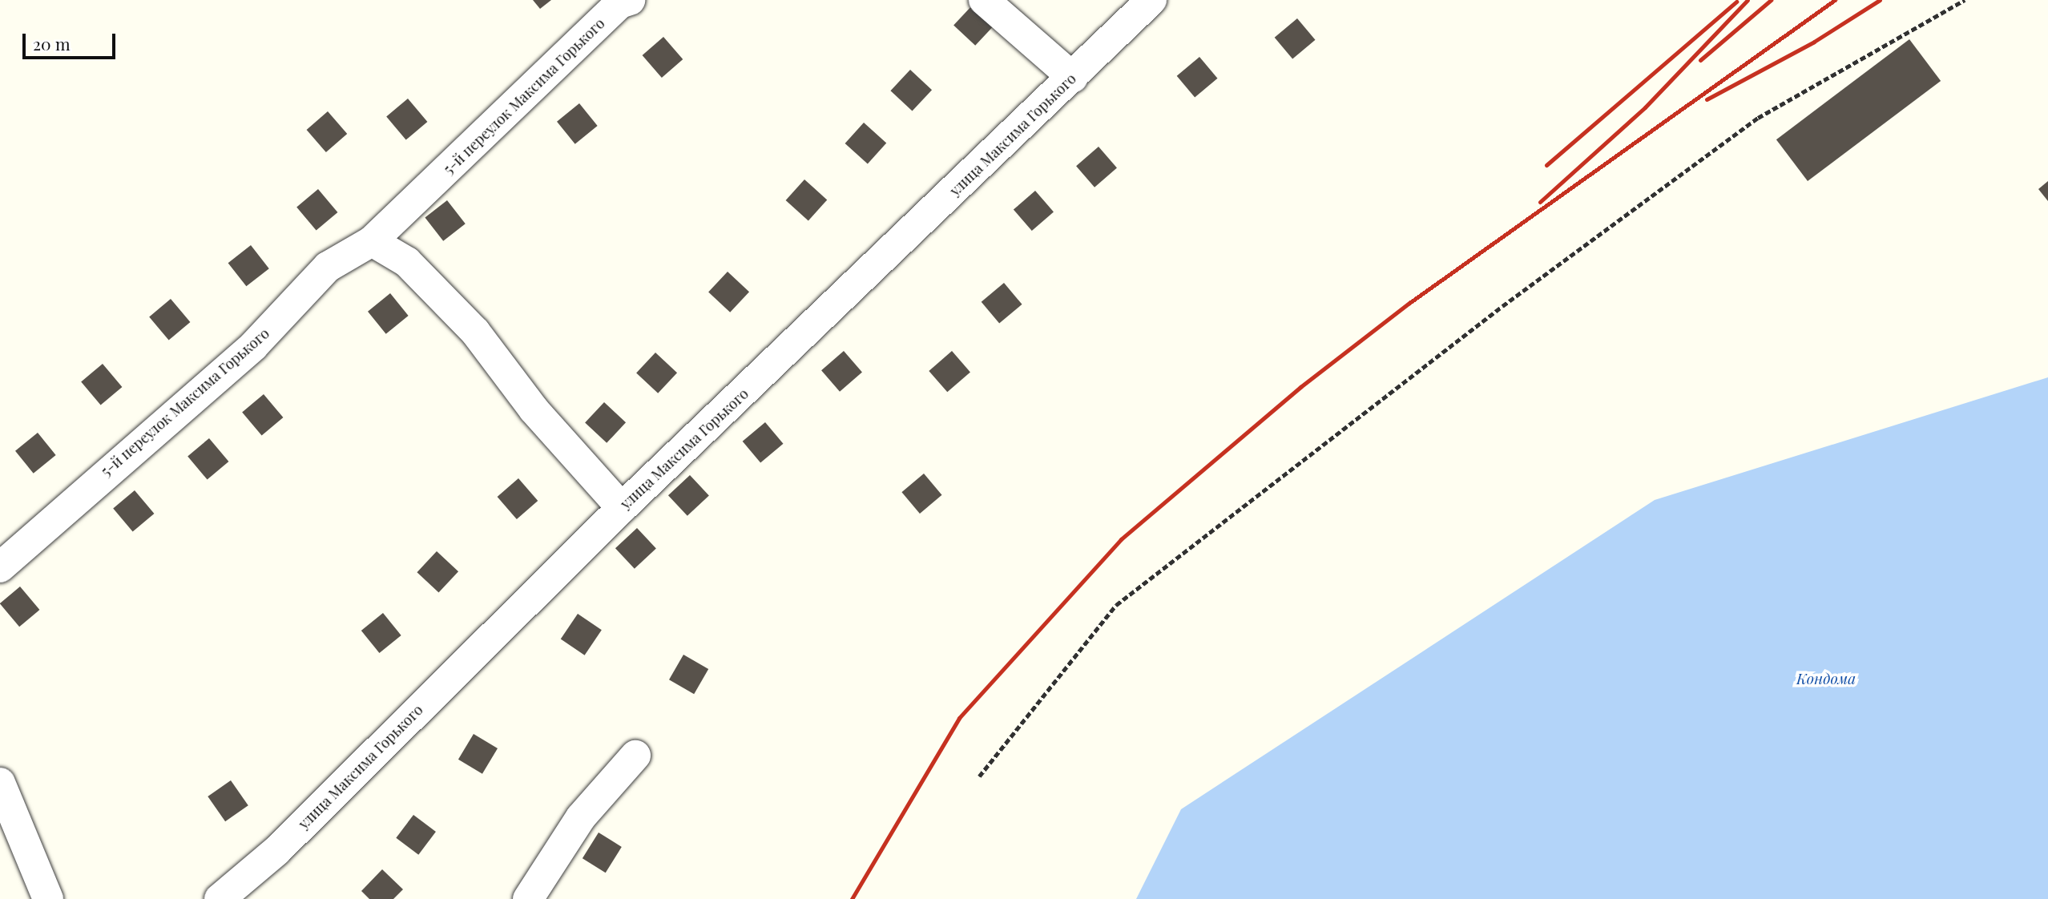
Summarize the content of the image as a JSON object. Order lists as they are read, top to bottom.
{
  "streets": {
    "street": ["5-й переулок Максима Горького", "улица Максима Горького"]
  },
  "water": ["Кондома"],
  "scale_bar": "20 m"
}
